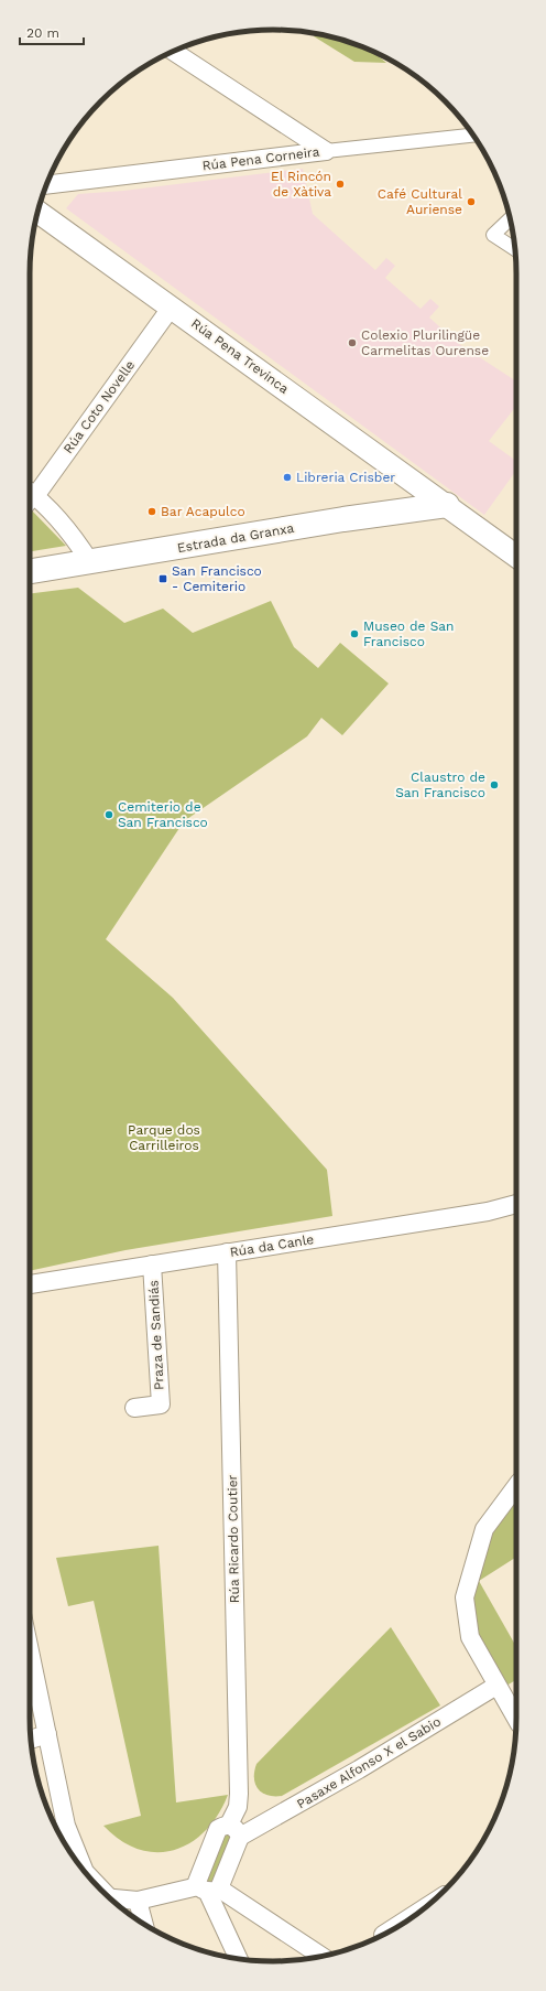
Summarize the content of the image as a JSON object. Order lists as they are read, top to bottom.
{
  "streets": {
    "main road": ["Estrada da Granxa"],
    "street": [
      "Rúa Pena Corneira",
      "Rúa Pena Trevinca",
      "Rúa Coto Novelle",
      "Rúa da Canle",
      "Praza de Sandiás",
      "Rúa Ricardo Coutier",
      "Pasaxe Alfonso X el Sabio"
    ]
  },
  "crossings": [
    ["Rúa Pena Trevinca", "Rúa Coto Novelle"],
    ["Rúa Pena Trevinca", "Estrada da Granxa"],
    ["Rúa da Canle", "Praza de Sandiás"],
    ["Rúa da Canle", "Rúa Ricardo Coutier"],
    ["Rúa Ricardo Coutier", "Pasaxe Alfonso X el Sabio"]
  ],
  "parks": ["Parque dos Carrilleiros"],
  "places": {
    "other": [
      "El Rincón de Xàtiva",
      "Café Cultural Auriense",
      "Colexio Plurilingüe Carmelitas Ourense",
      "Libreria Crisber",
      "Bar Acapulco",
      "Museo de San Francisco",
      "Claustro de San Francisco",
      "Cemiterio de San Francisco"
    ],
    "transit": ["San Francisco - Cemiterio"]
  },
  "scale_bar": "20 m"
}
